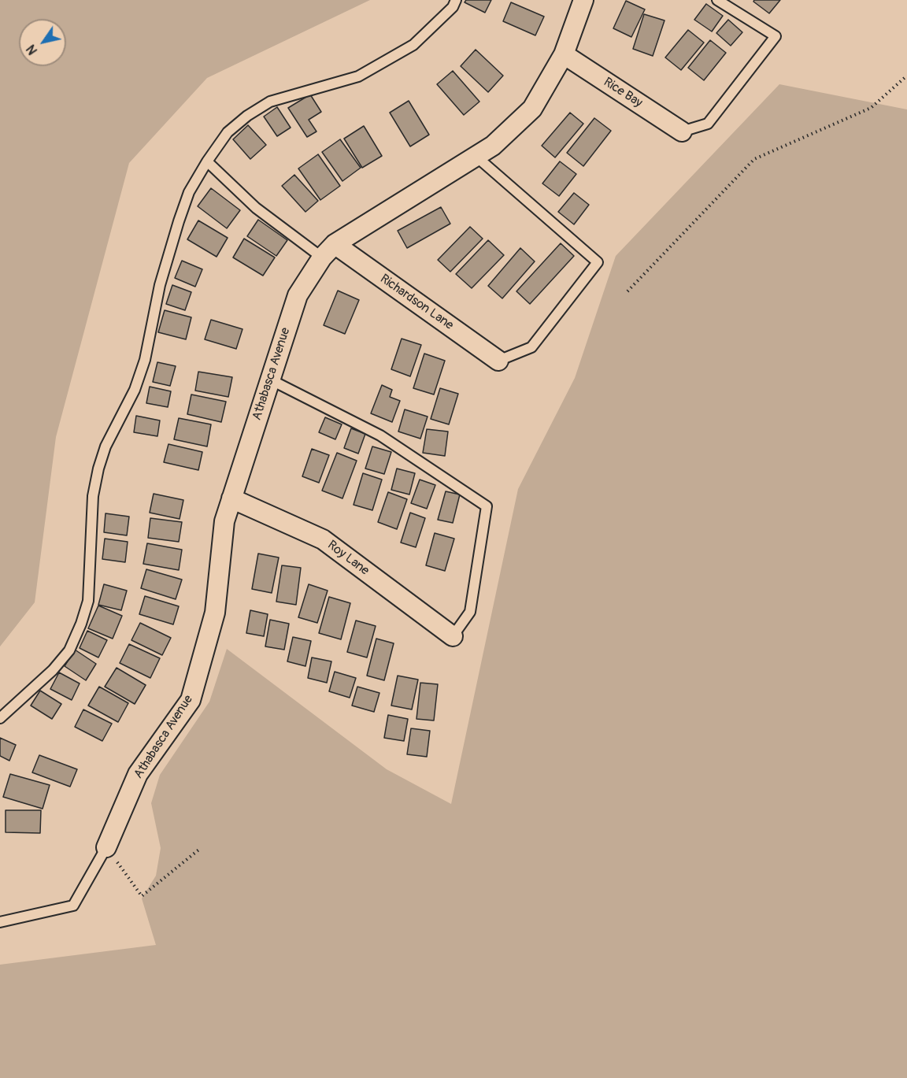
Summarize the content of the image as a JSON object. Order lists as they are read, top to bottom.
{
  "streets": {
    "street": [
      "Rice Bay",
      "Richardson Lane",
      "Athabasca Avenue",
      "Roy Lane"
    ]
  },
  "crossings": [
    ["Rice Bay", "Athabasca Avenue"],
    ["Richardson Lane", "Athabasca Avenue"],
    ["Athabasca Avenue", "Roy Lane"]
  ],
  "north": "bottom left"
}
